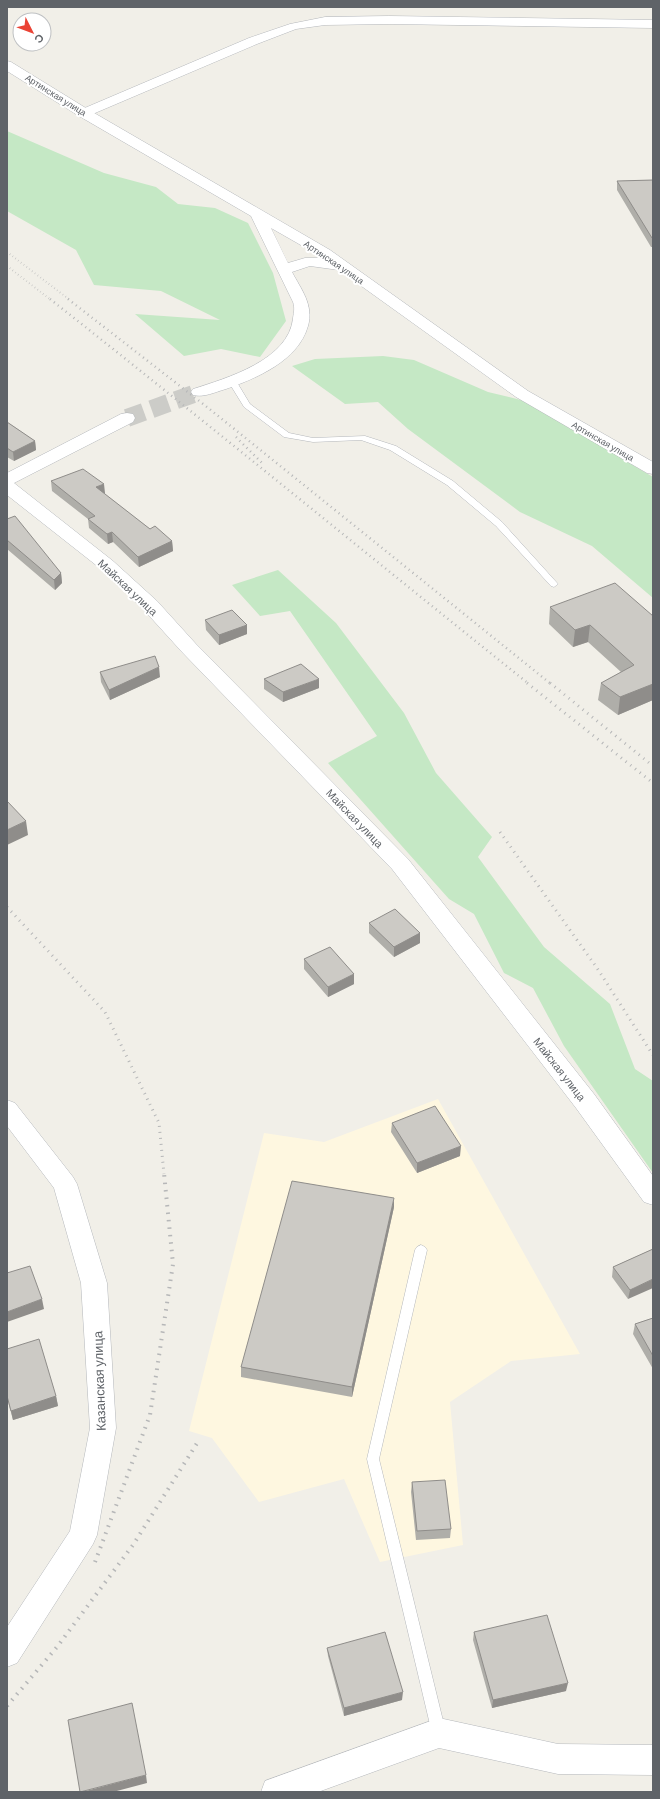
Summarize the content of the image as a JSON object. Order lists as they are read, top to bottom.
{
  "streets": {
    "street": ["Артинская улица", "Майская улица", "Казанская улица"]
  },
  "north": "bottom right"
}
